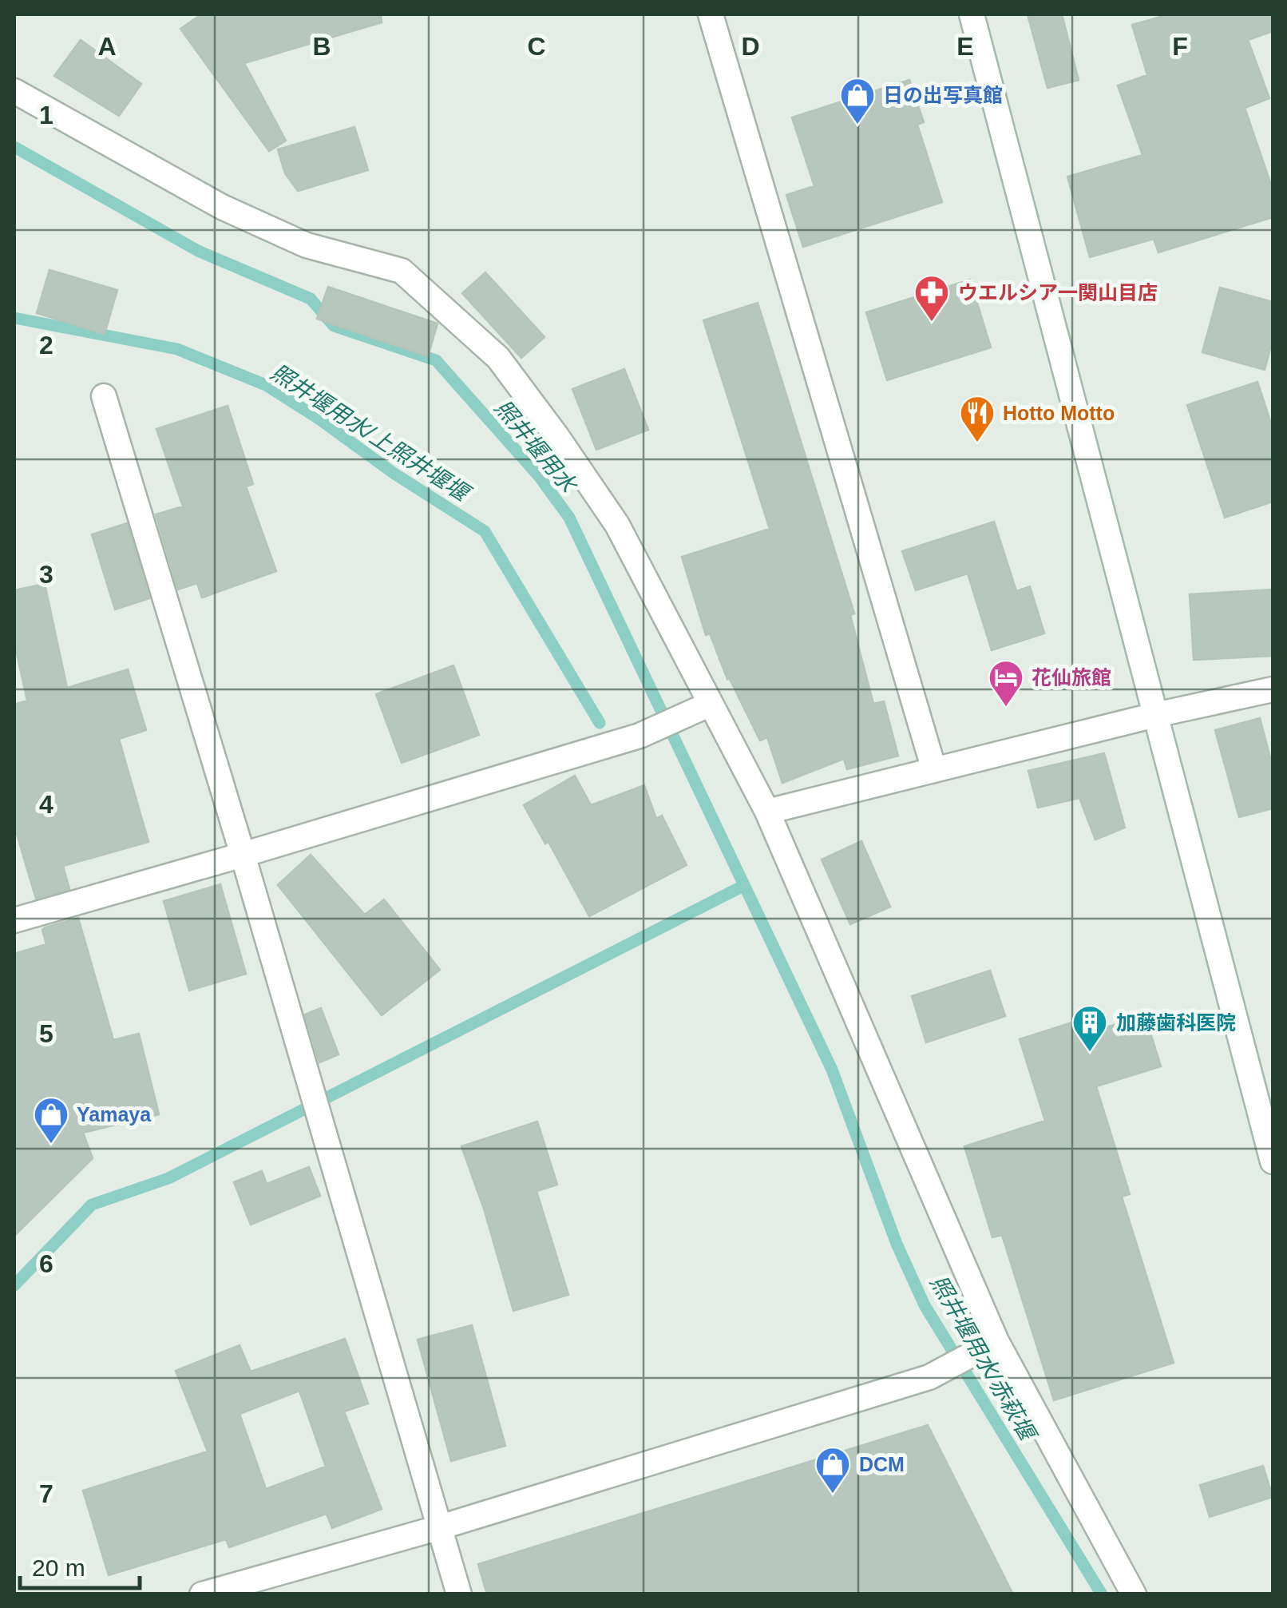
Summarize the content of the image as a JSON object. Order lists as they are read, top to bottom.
{
  "water": ["照井堰用水/上照井堰堰", "照井堰用水", "照井堰用水/赤萩堰"],
  "places": {
    "shop": ["日の出写真館", "Yamaya", "DCM"],
    "pharmacy": ["ウエルシア一関山目店"],
    "restaurant": ["Hotto Motto"],
    "hotel": ["花仙旅館"],
    "building": ["加藤歯科医院"]
  },
  "scale_bar": "20 m",
  "grid": {
    "columns": [
      "A",
      "B",
      "C",
      "D",
      "E",
      "F"
    ],
    "rows": [
      "1",
      "2",
      "3",
      "4",
      "5",
      "6",
      "7"
    ]
  }
}
